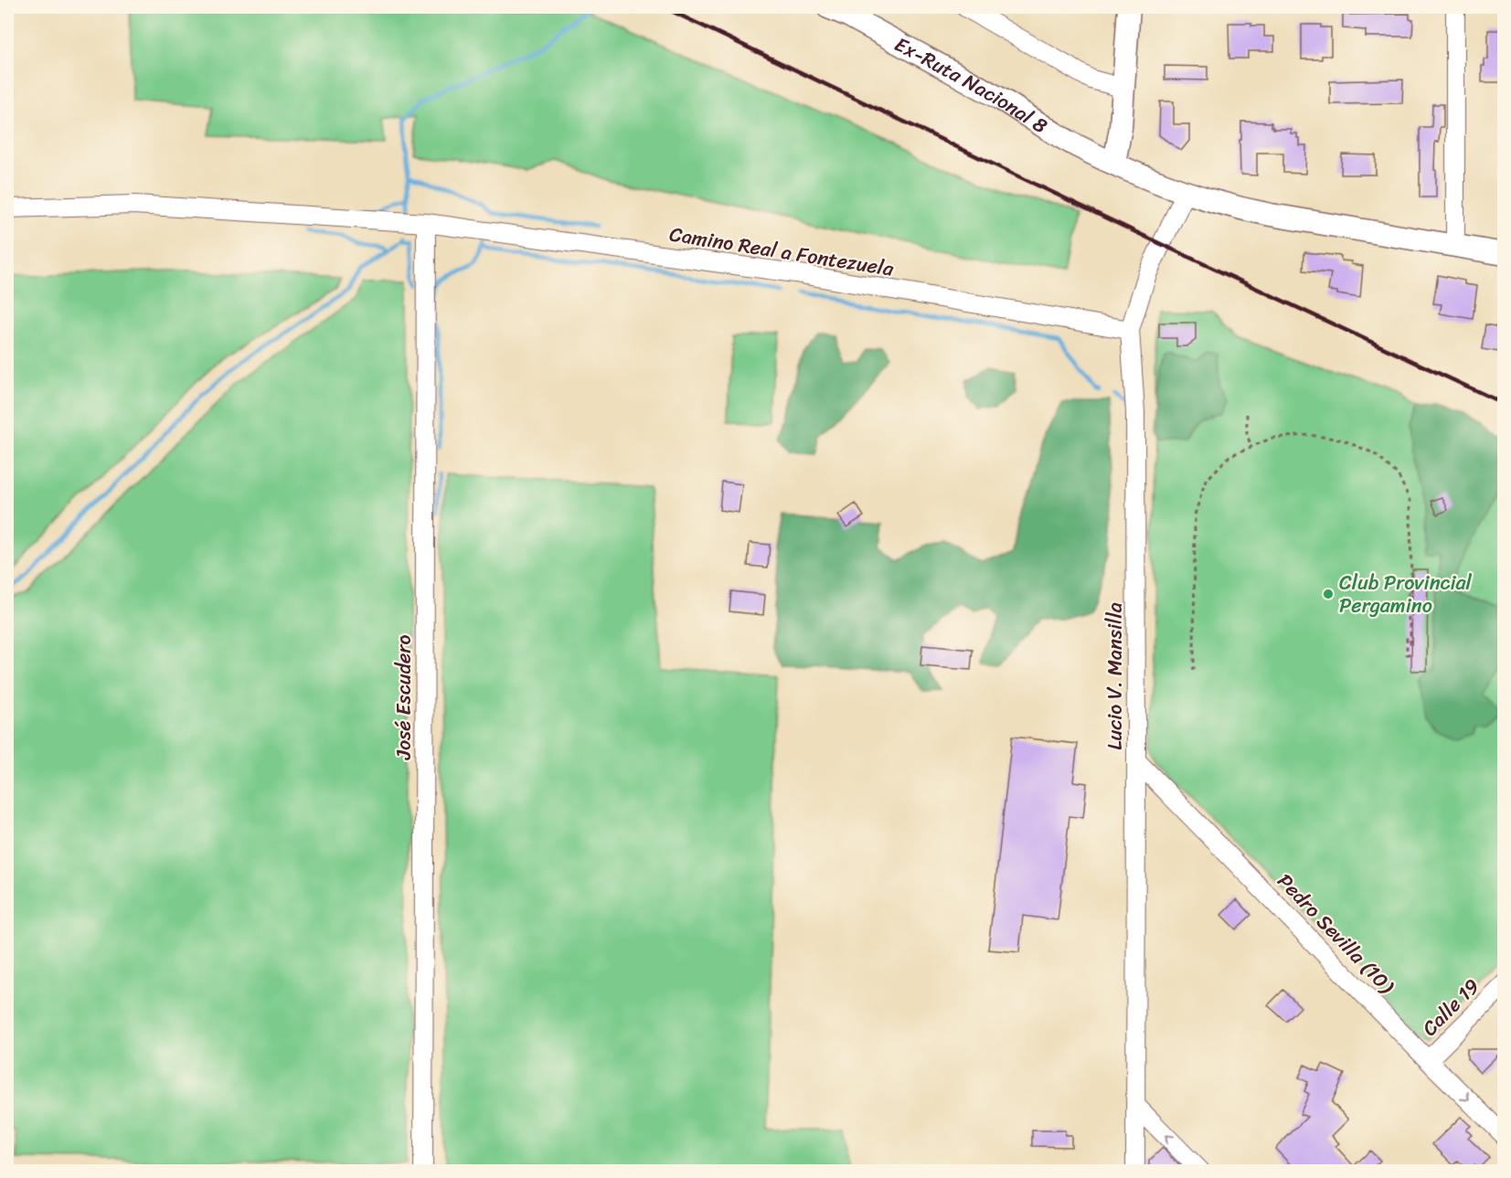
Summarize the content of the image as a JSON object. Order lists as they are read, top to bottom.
{
  "streets": {
    "main road": ["Ex-Ruta Nacional 8"],
    "street": [
      "Camino Real a Fontezuela",
      "Lucio V. Mansilla",
      "José Escudero",
      "Pedro Sevilla (10)",
      "Calle 19"
    ]
  },
  "crossings": [
    ["Ex-Ruta Nacional 8", "Lucio V. Mansilla"],
    ["Camino Real a Fontezuela", "Lucio V. Mansilla"],
    ["Camino Real a Fontezuela", "José Escudero"],
    ["Lucio V. Mansilla", "Pedro Sevilla (10)"],
    ["Pedro Sevilla (10)", "Calle 19"]
  ],
  "places": ["Club Provincial Pergamino"]
}
